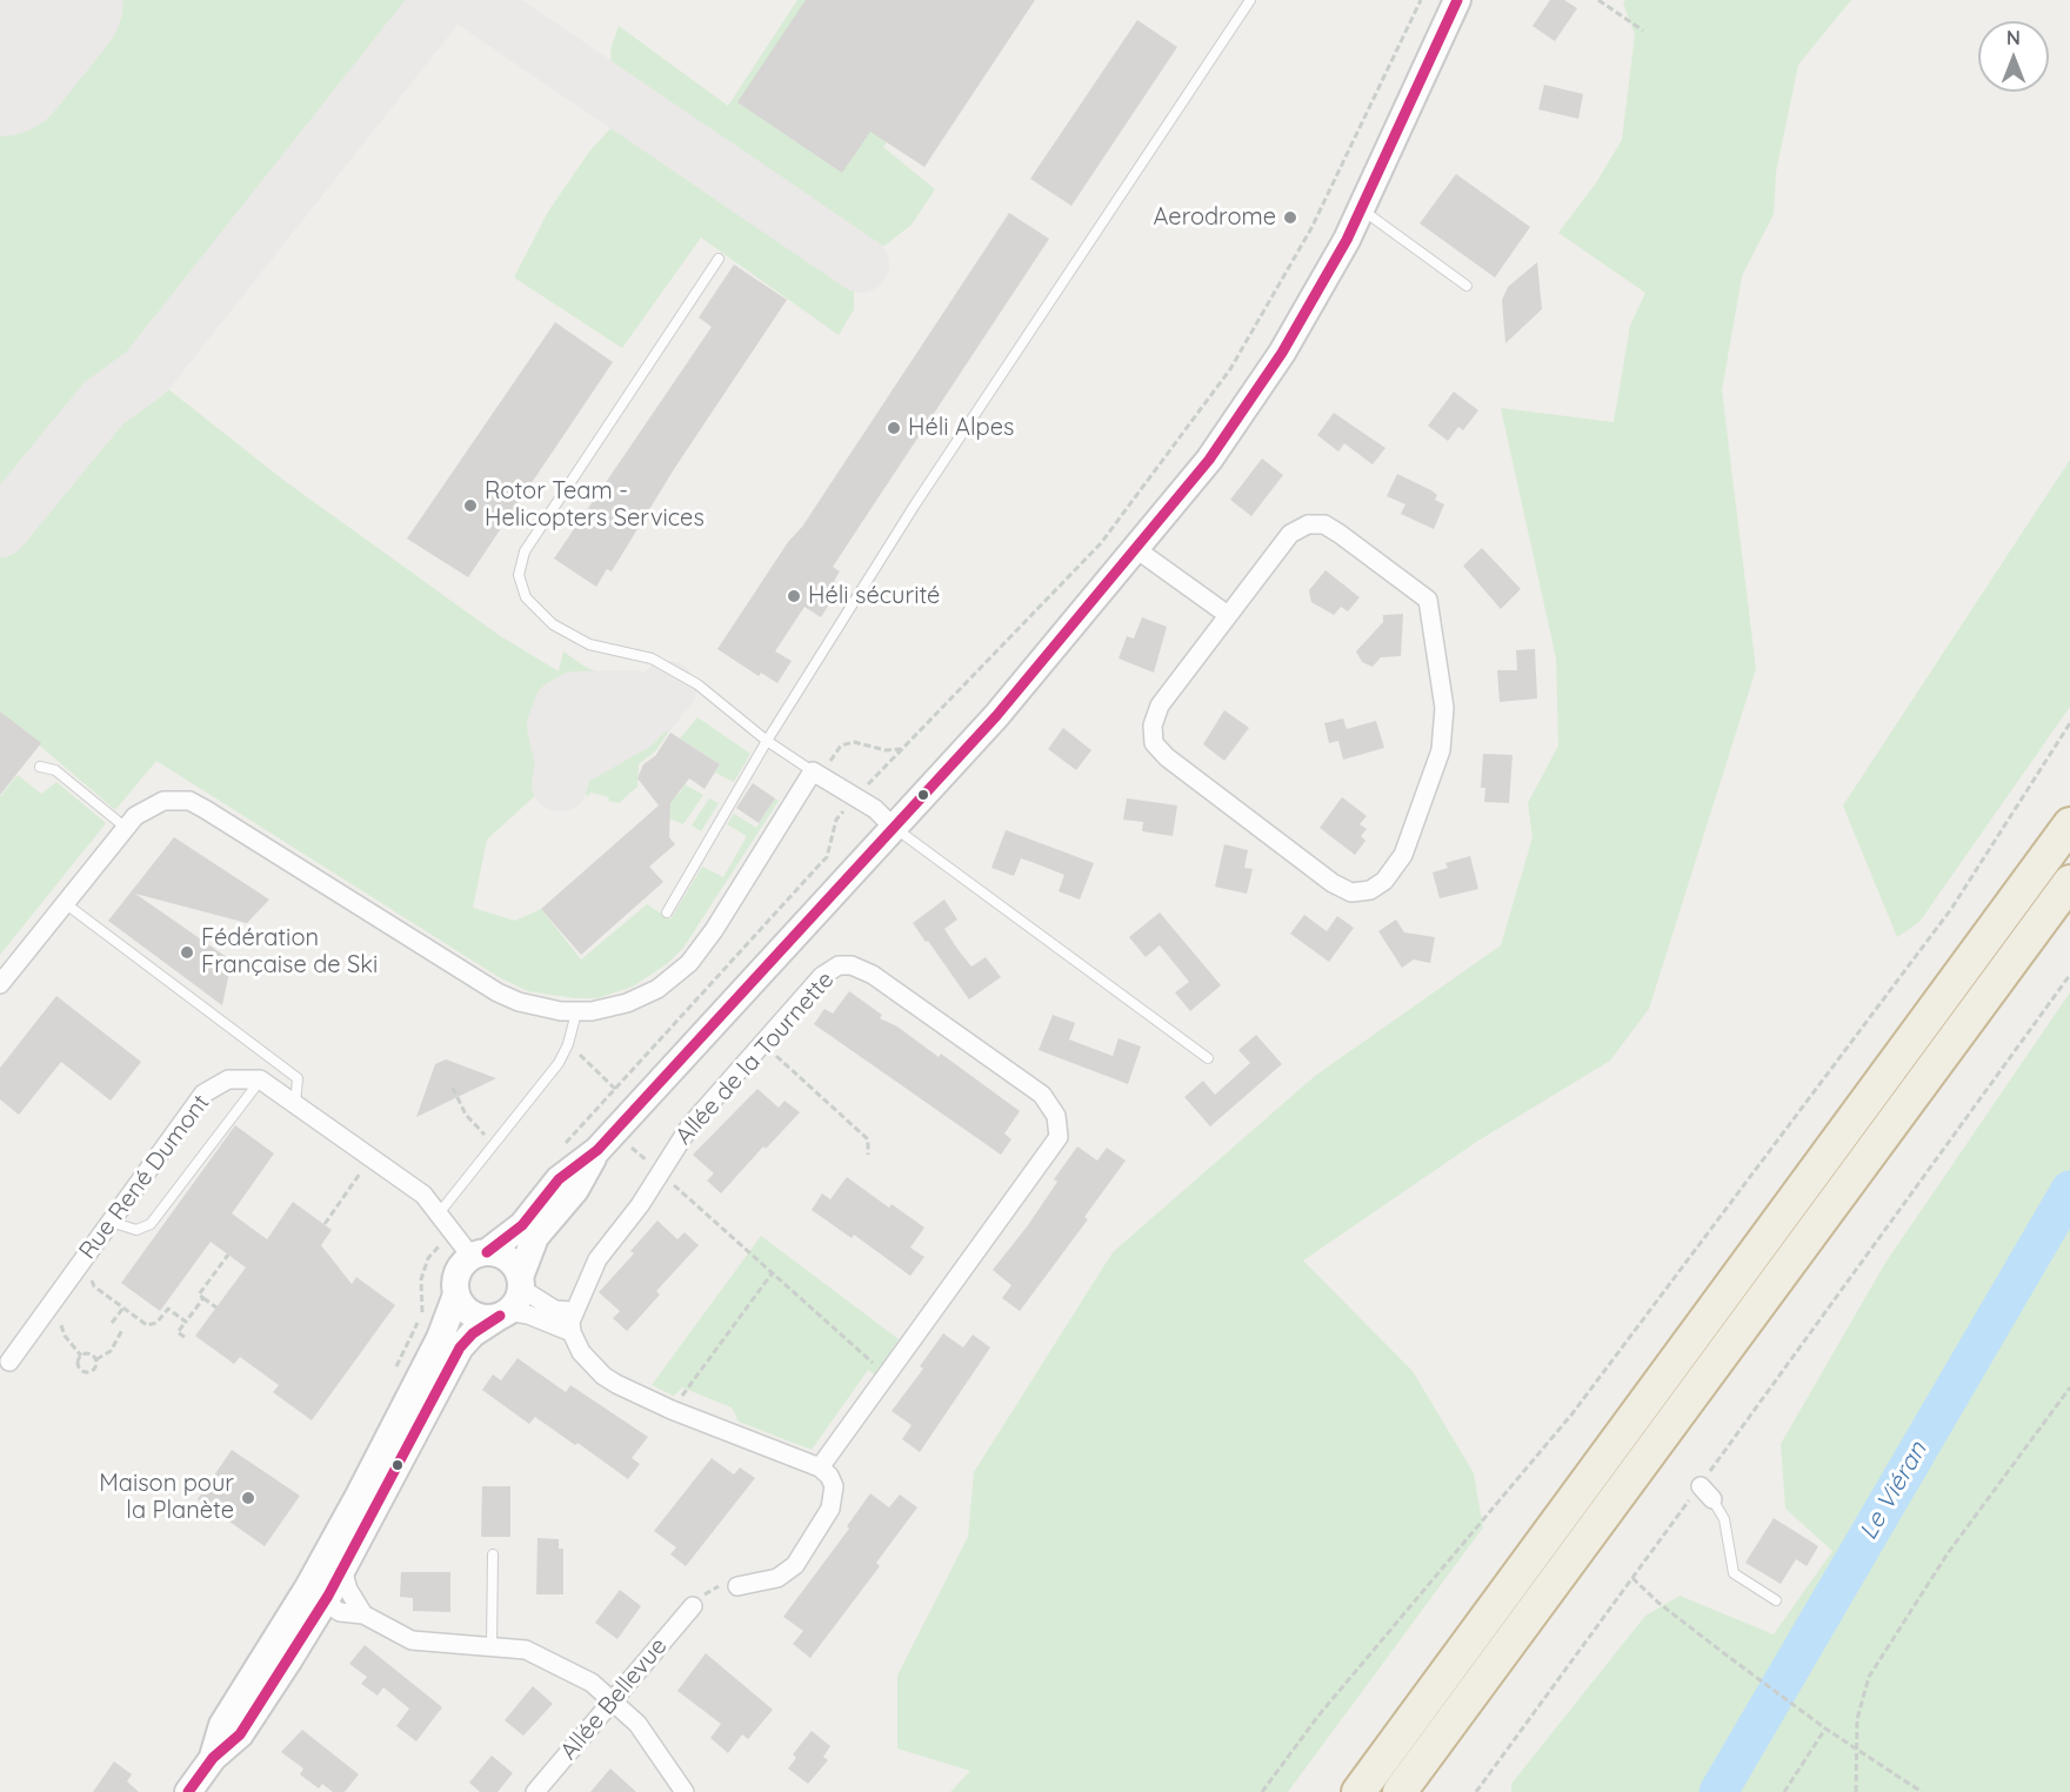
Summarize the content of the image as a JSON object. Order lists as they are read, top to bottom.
{
  "streets": {
    "street": ["Allée de la Tournette", "Rue René Dumont", "Allée Bellevue"]
  },
  "water": ["Le Viéran"],
  "places": [
    "Aerodrome",
    "Héli Alpes",
    "Rotor Team - Helicopters Services",
    "Héli sécurité",
    "Fédération Française de Ski",
    "Maison pour la Planète"
  ],
  "north": "top"
}
